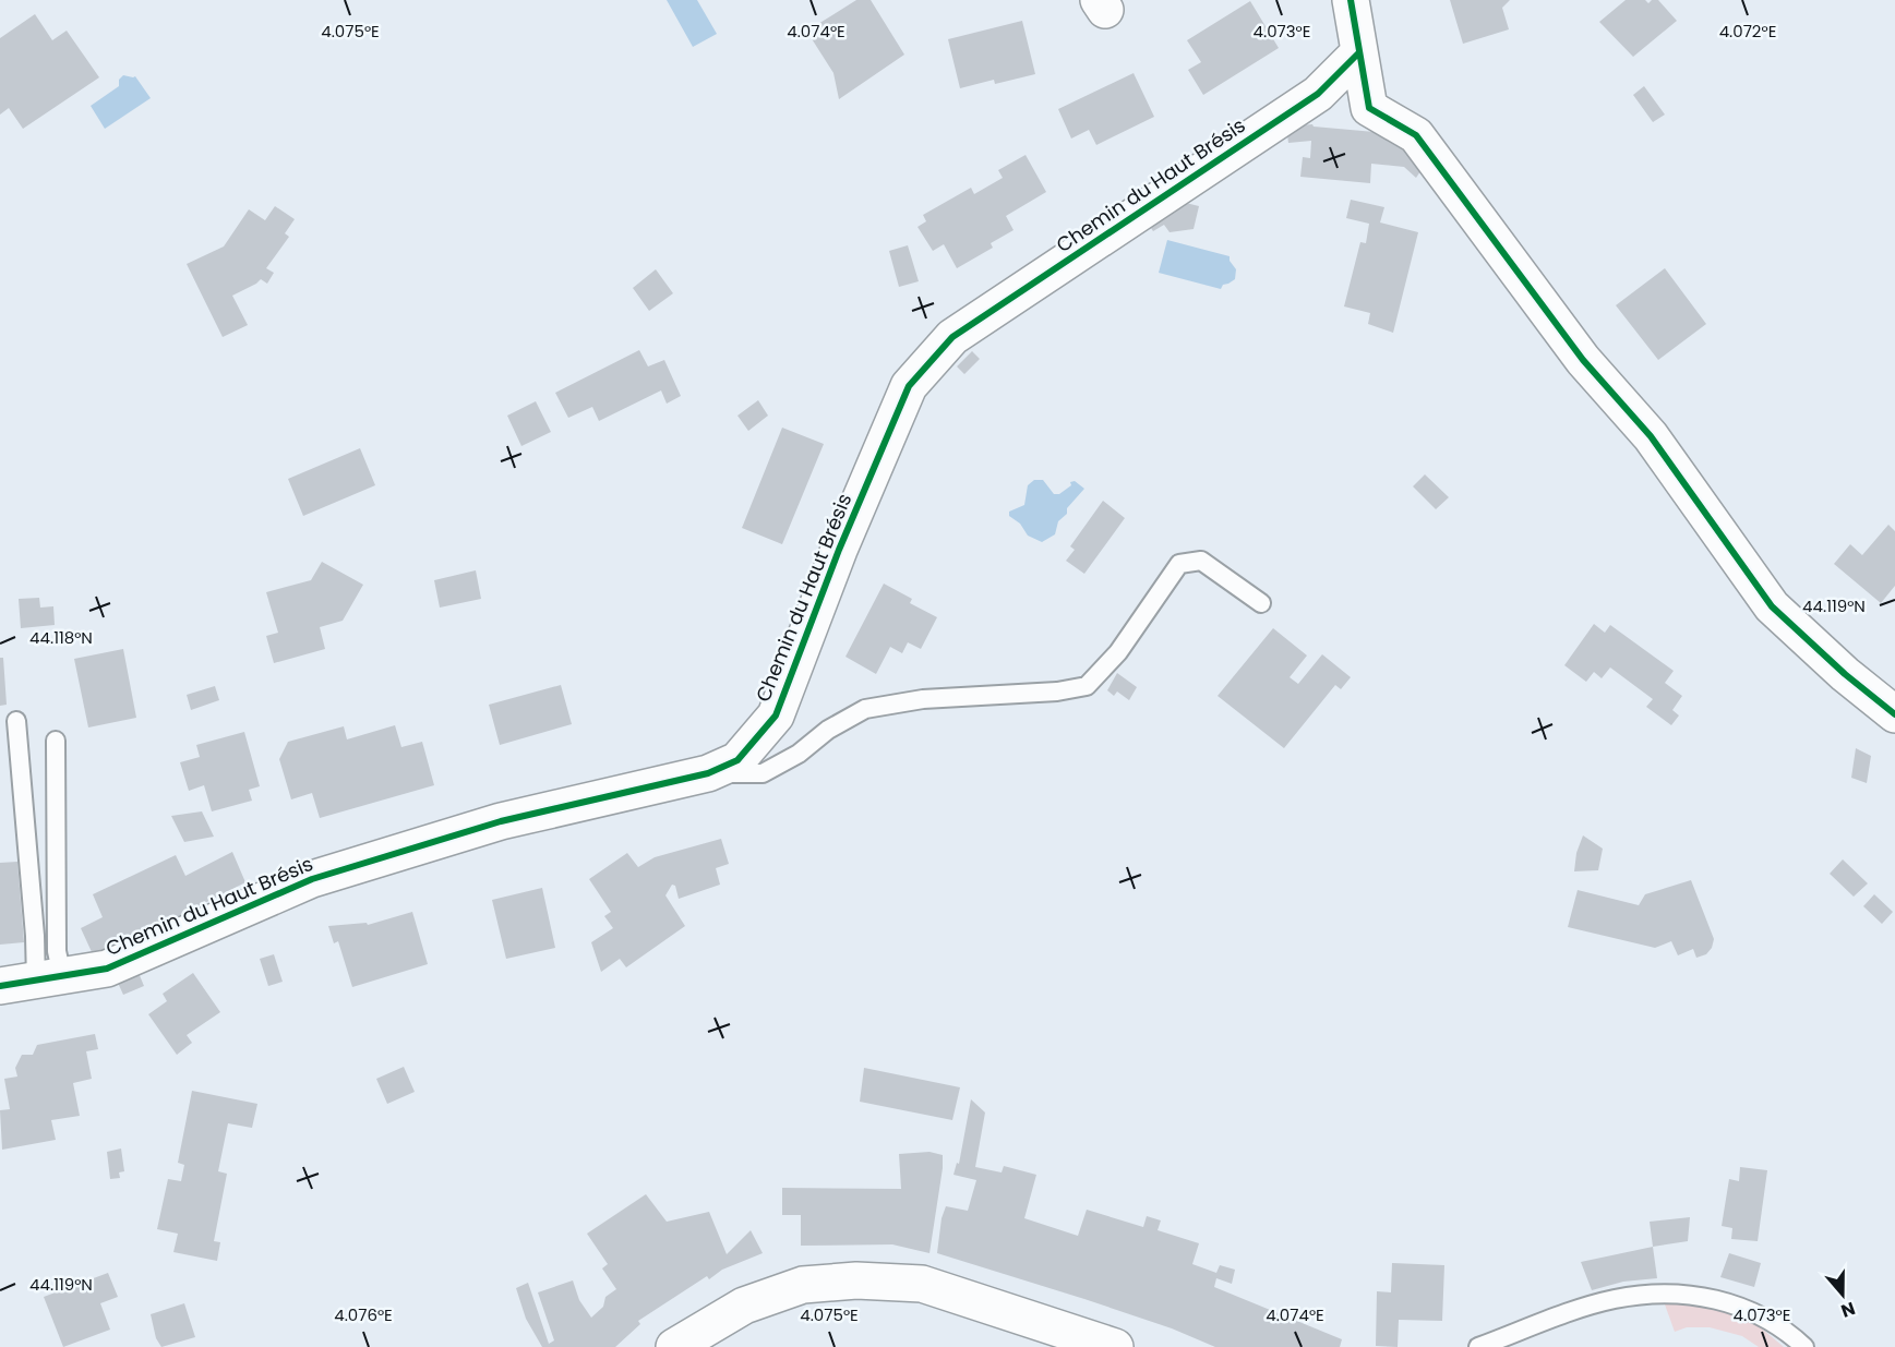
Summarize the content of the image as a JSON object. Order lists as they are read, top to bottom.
{
  "streets": {
    "street": ["Chemin du Haut Brésis"]
  },
  "north": "bottom",
  "coordinates": [
    "4.075°E",
    "4.074°E",
    "4.073°E",
    "4.072°E",
    "44.119°N",
    "44.118°N",
    "4.076°E"
  ]
}
